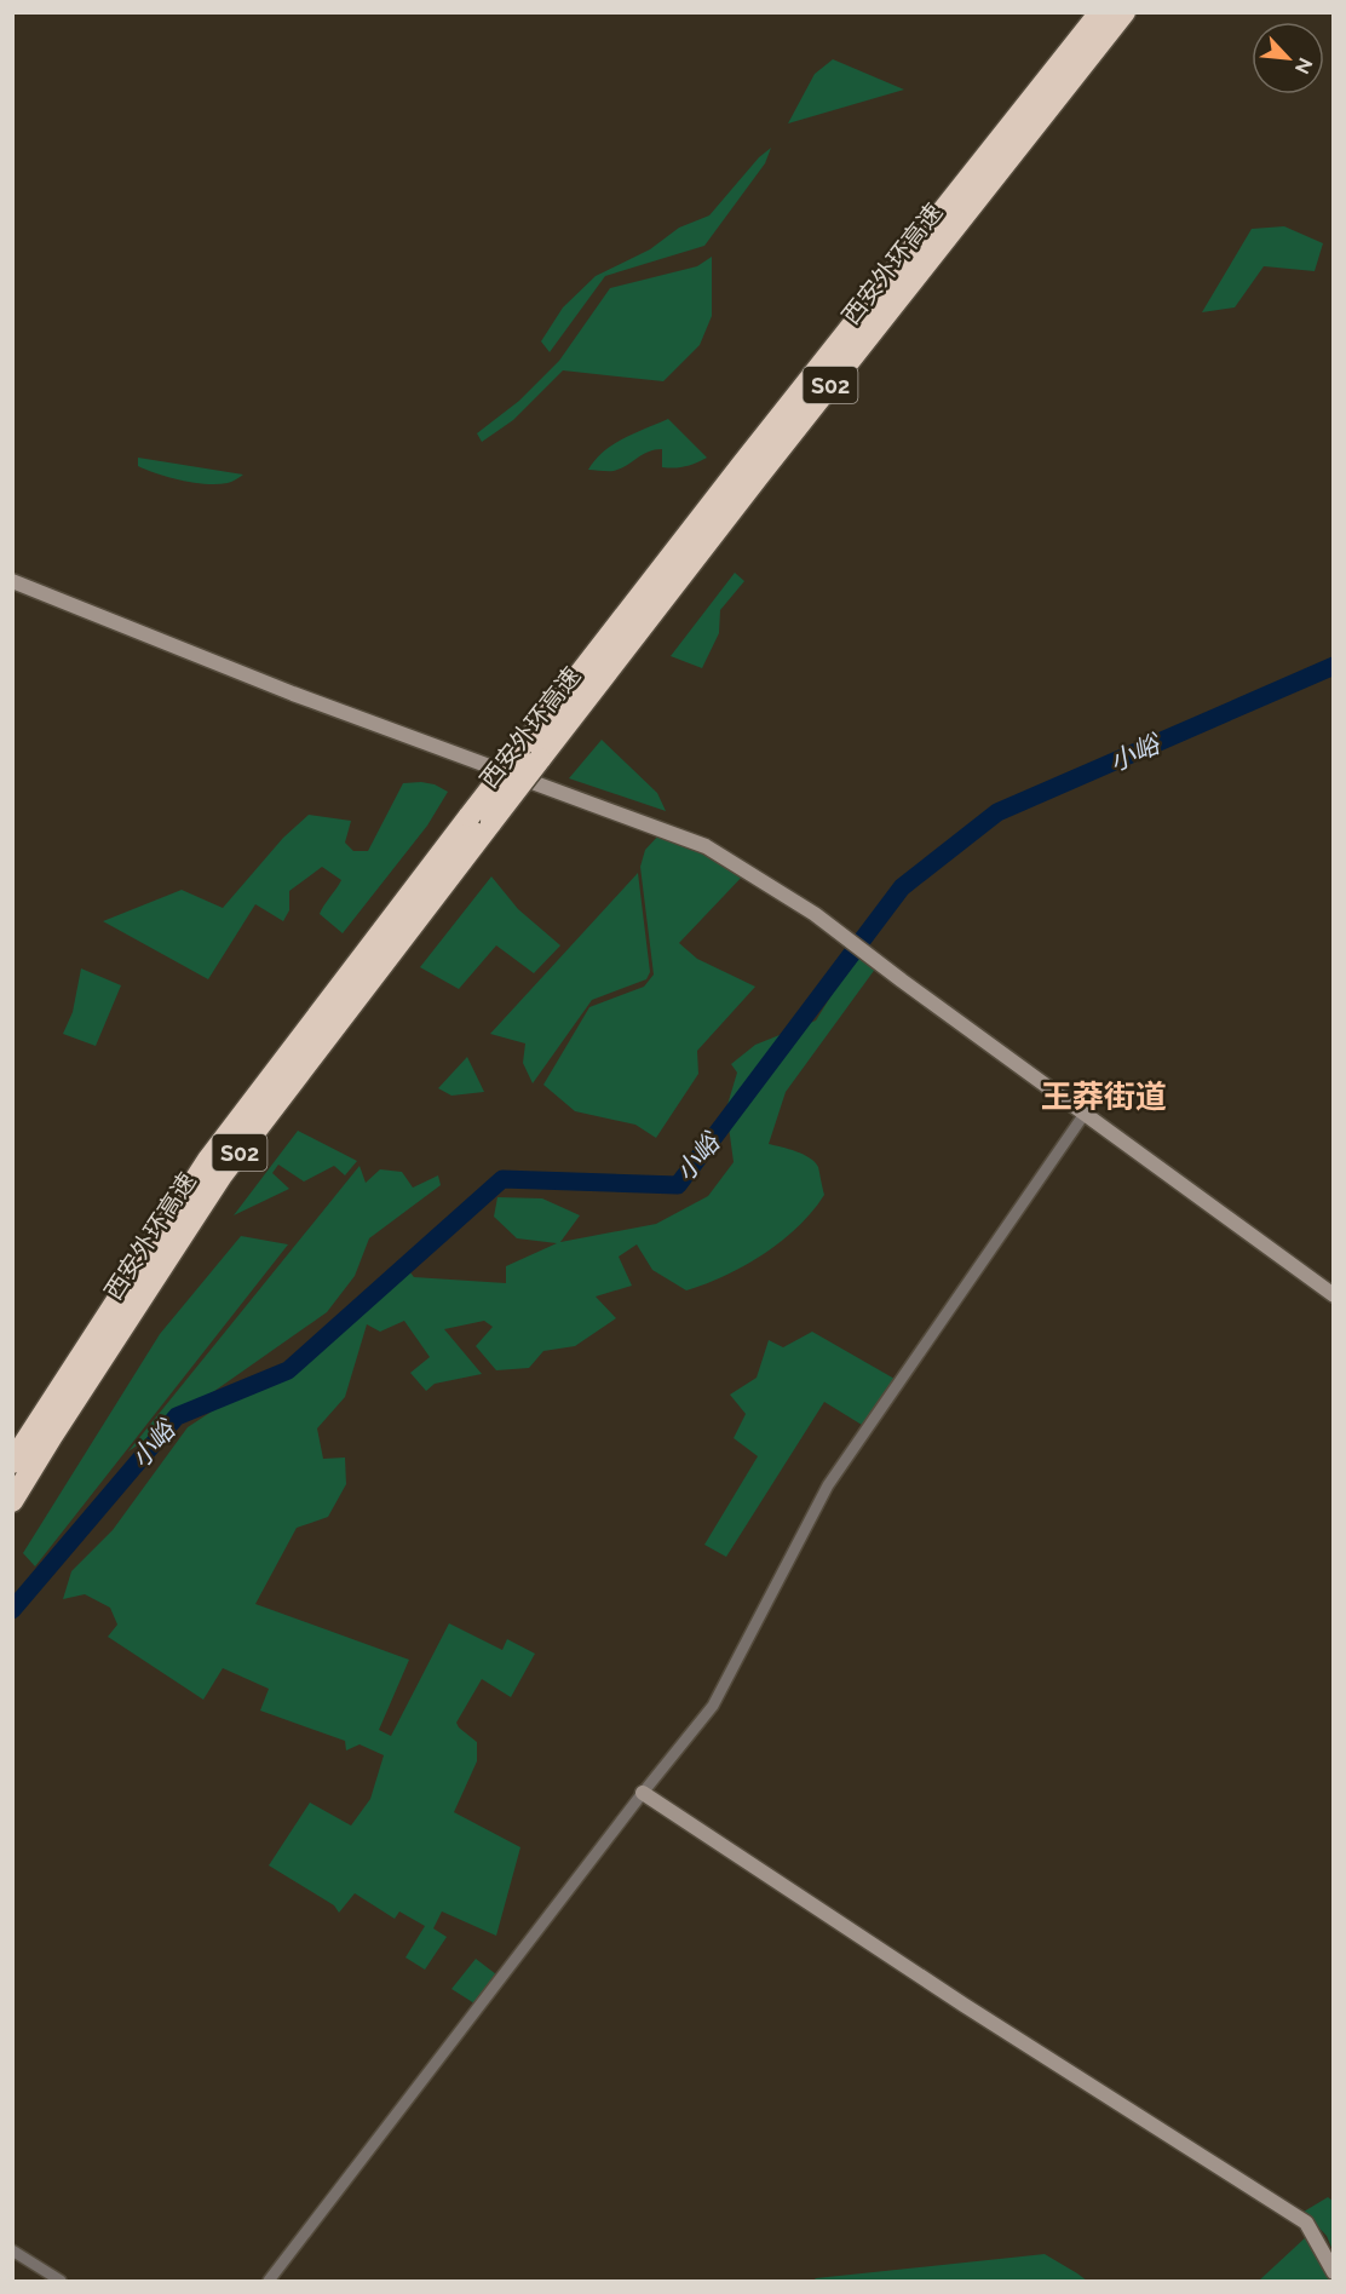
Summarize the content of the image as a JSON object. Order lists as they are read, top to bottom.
{
  "streets": {
    "highway": ["西安外环高速", "S02"]
  },
  "districts": ["王莽街道"],
  "water": ["小峪"],
  "north": "bottom right"
}
